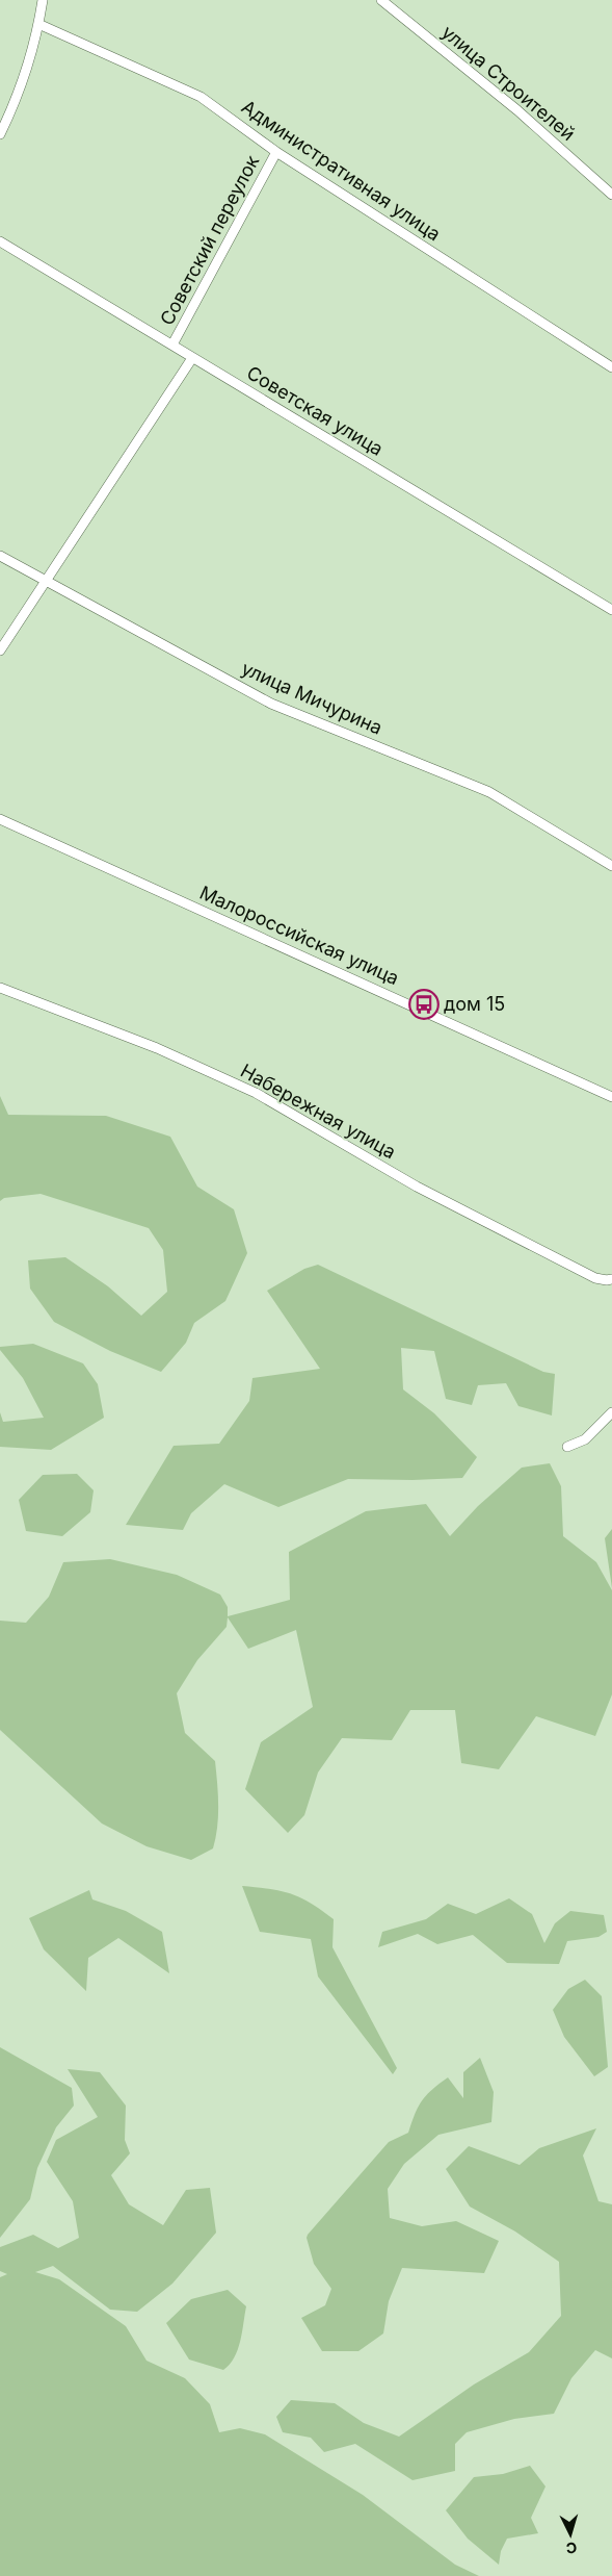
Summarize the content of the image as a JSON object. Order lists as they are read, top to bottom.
{
  "streets": {
    "street": [
      "улица Строителей",
      "Административная улица",
      "Советский переулок",
      "Советская улица",
      "улица Мичурина",
      "Малороссийская улица",
      "Набережная улица"
    ]
  },
  "crossings": [
    ["Административная улица", "Советский переулок"],
    ["Советский переулок", "Советская улица"]
  ],
  "places": {
    "bus stop": ["дом 15"]
  },
  "north": "bottom"
}
